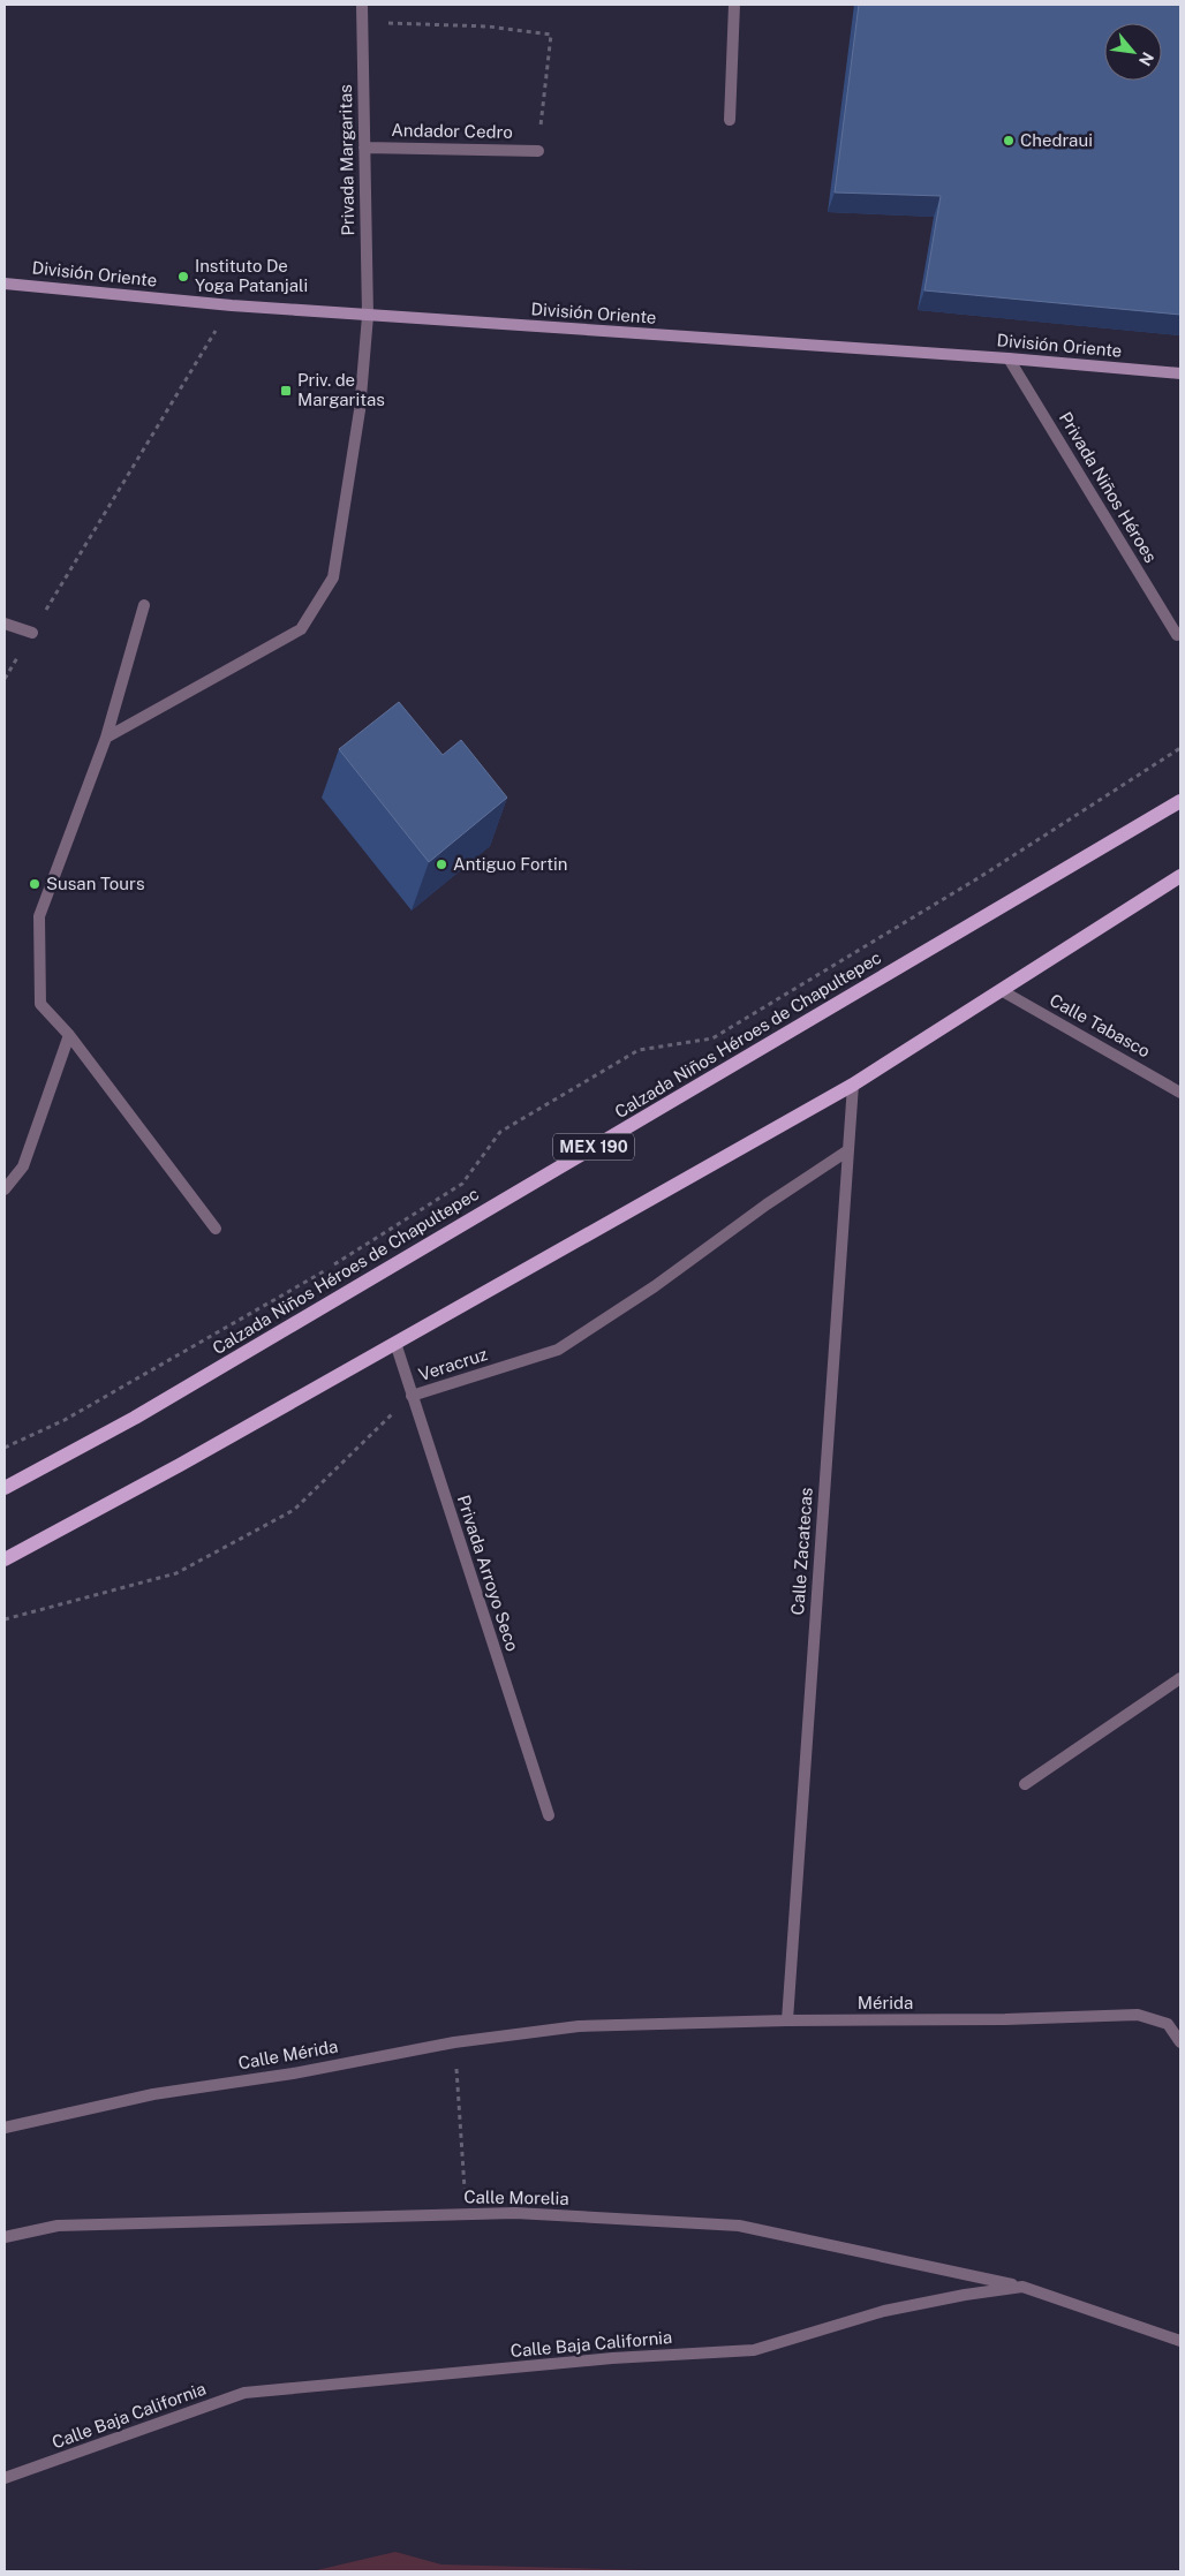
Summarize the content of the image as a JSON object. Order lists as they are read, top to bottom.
{
  "streets": {
    "main road": ["División Oriente", "Calzada Niños Héroes de Chapultepec", "MEX 190"],
    "street": [
      "Andador Cedro",
      "Privada Margaritas",
      "Privada Niños Héroes",
      "Calle Tabasco",
      "Veracruz",
      "Calle Zacatecas",
      "Privada Arroyo Seco",
      "Mérida",
      "Calle Mérida",
      "Calle Morelia",
      "Calle Baja California"
    ]
  },
  "crossings": [
    ["Andador Cedro", "Privada Margaritas"],
    ["Privada Margaritas", "División Oriente"],
    ["División Oriente", "Privada Niños Héroes"],
    ["Veracruz", "Calle Zacatecas"],
    ["Veracruz", "Privada Arroyo Seco"],
    ["Calle Zacatecas", "Mérida"],
    ["Mérida", "Calle Mérida"],
    ["Calle Morelia", "Calle Baja California"]
  ],
  "places": {
    "other": [
      "Chedraui",
      "Instituto De Yoga Patanjali",
      "Antiguo Fortin",
      "Susan Tours"
    ],
    "transit": ["Priv. de Margaritas"]
  },
  "north": "bottom right"
}
